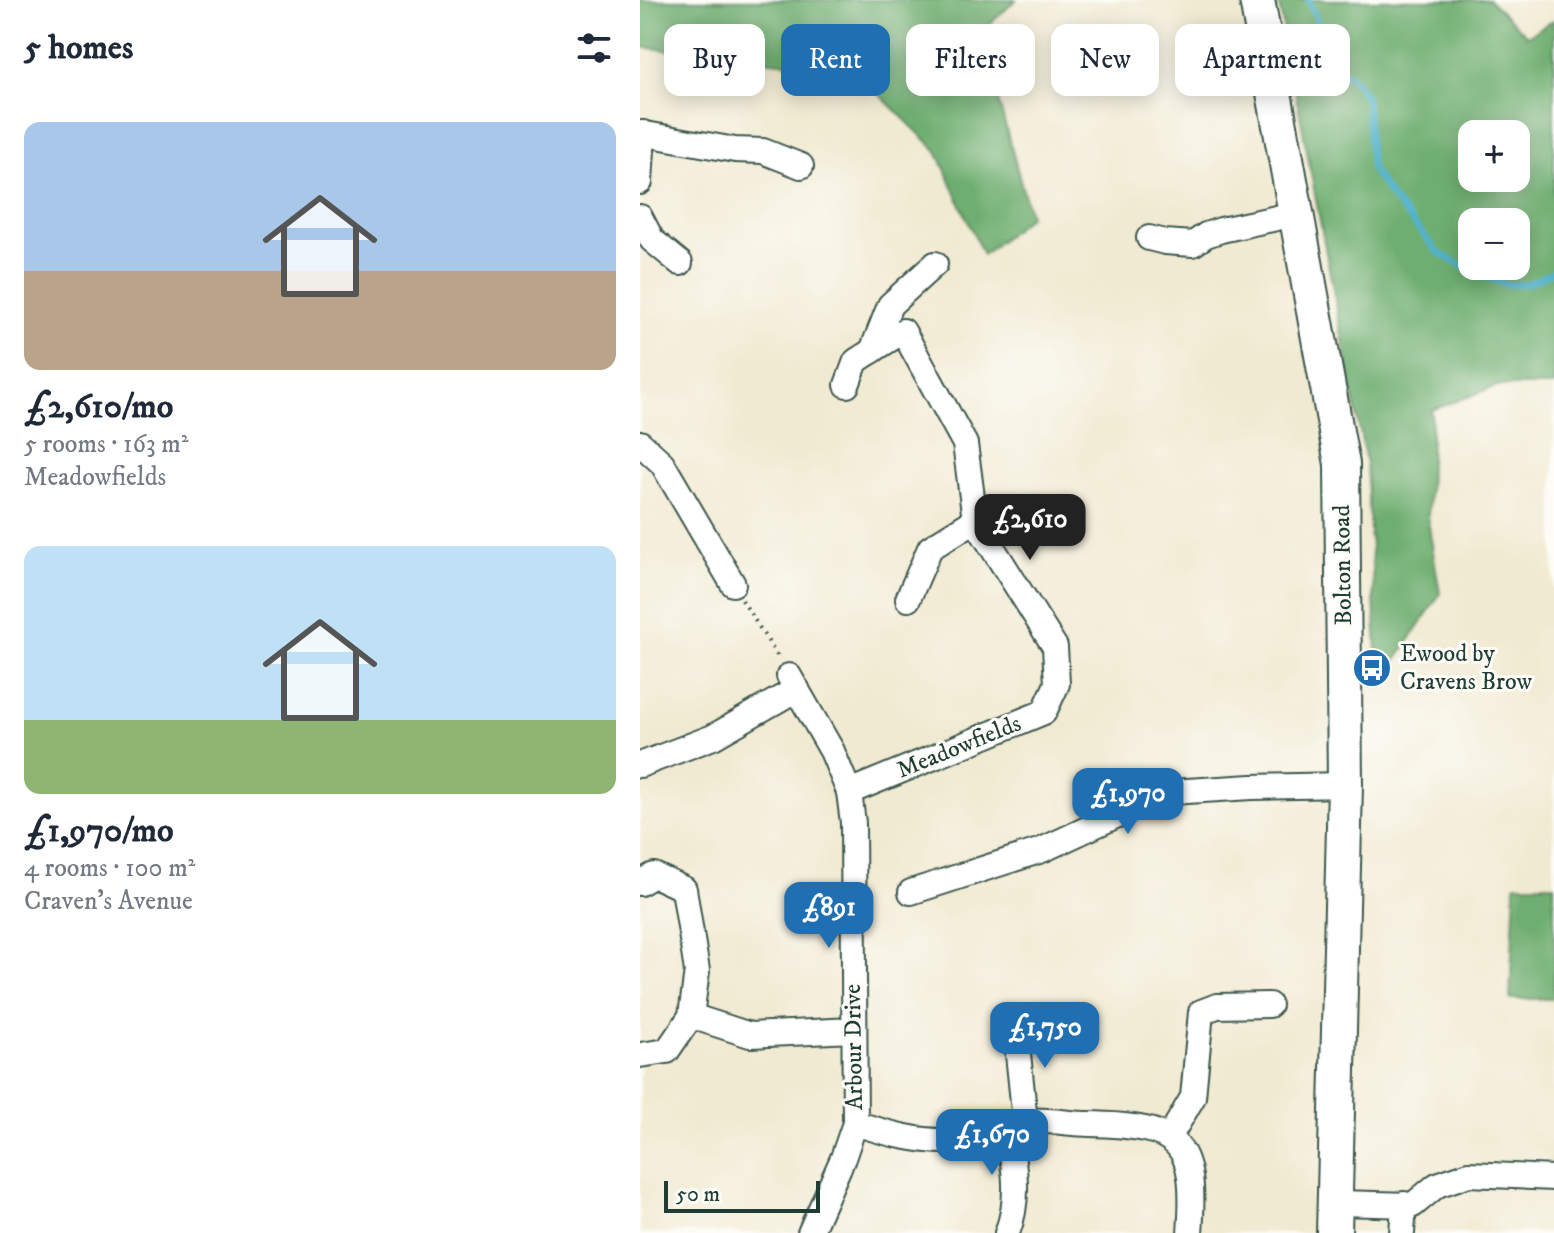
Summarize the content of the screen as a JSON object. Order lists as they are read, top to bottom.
{
  "streets": {
    "highway": ["Bolton Road"],
    "street": ["Meadowfields", "Arbour Drive"]
  },
  "crossings": [
    ["Meadowfields", "Arbour Drive"]
  ],
  "places": {
    "bus stop": ["Ewood by Cravens Brow"]
  },
  "scale_bar": "50 m",
  "page": {
    "heading": "5 homes",
    "chip": [
      "Buy",
      "Rent",
      "Filters",
      "New",
      "Apartment"
    ],
    "list": [
      {
        "name": "£2,610/mo",
        "note": "5 rooms · 163 m² · Meadowfields"
      },
      {
        "name": "£1,970/mo",
        "note": "4 rooms · 100 m² · Craven's Avenue"
      }
    ],
    "map_buttons": ["+", "−"],
    "price": [
      "£2,610",
      "£1,970",
      "£891",
      "£1,750",
      "£1,670"
    ],
    "scale": "50 m"
  }
}
